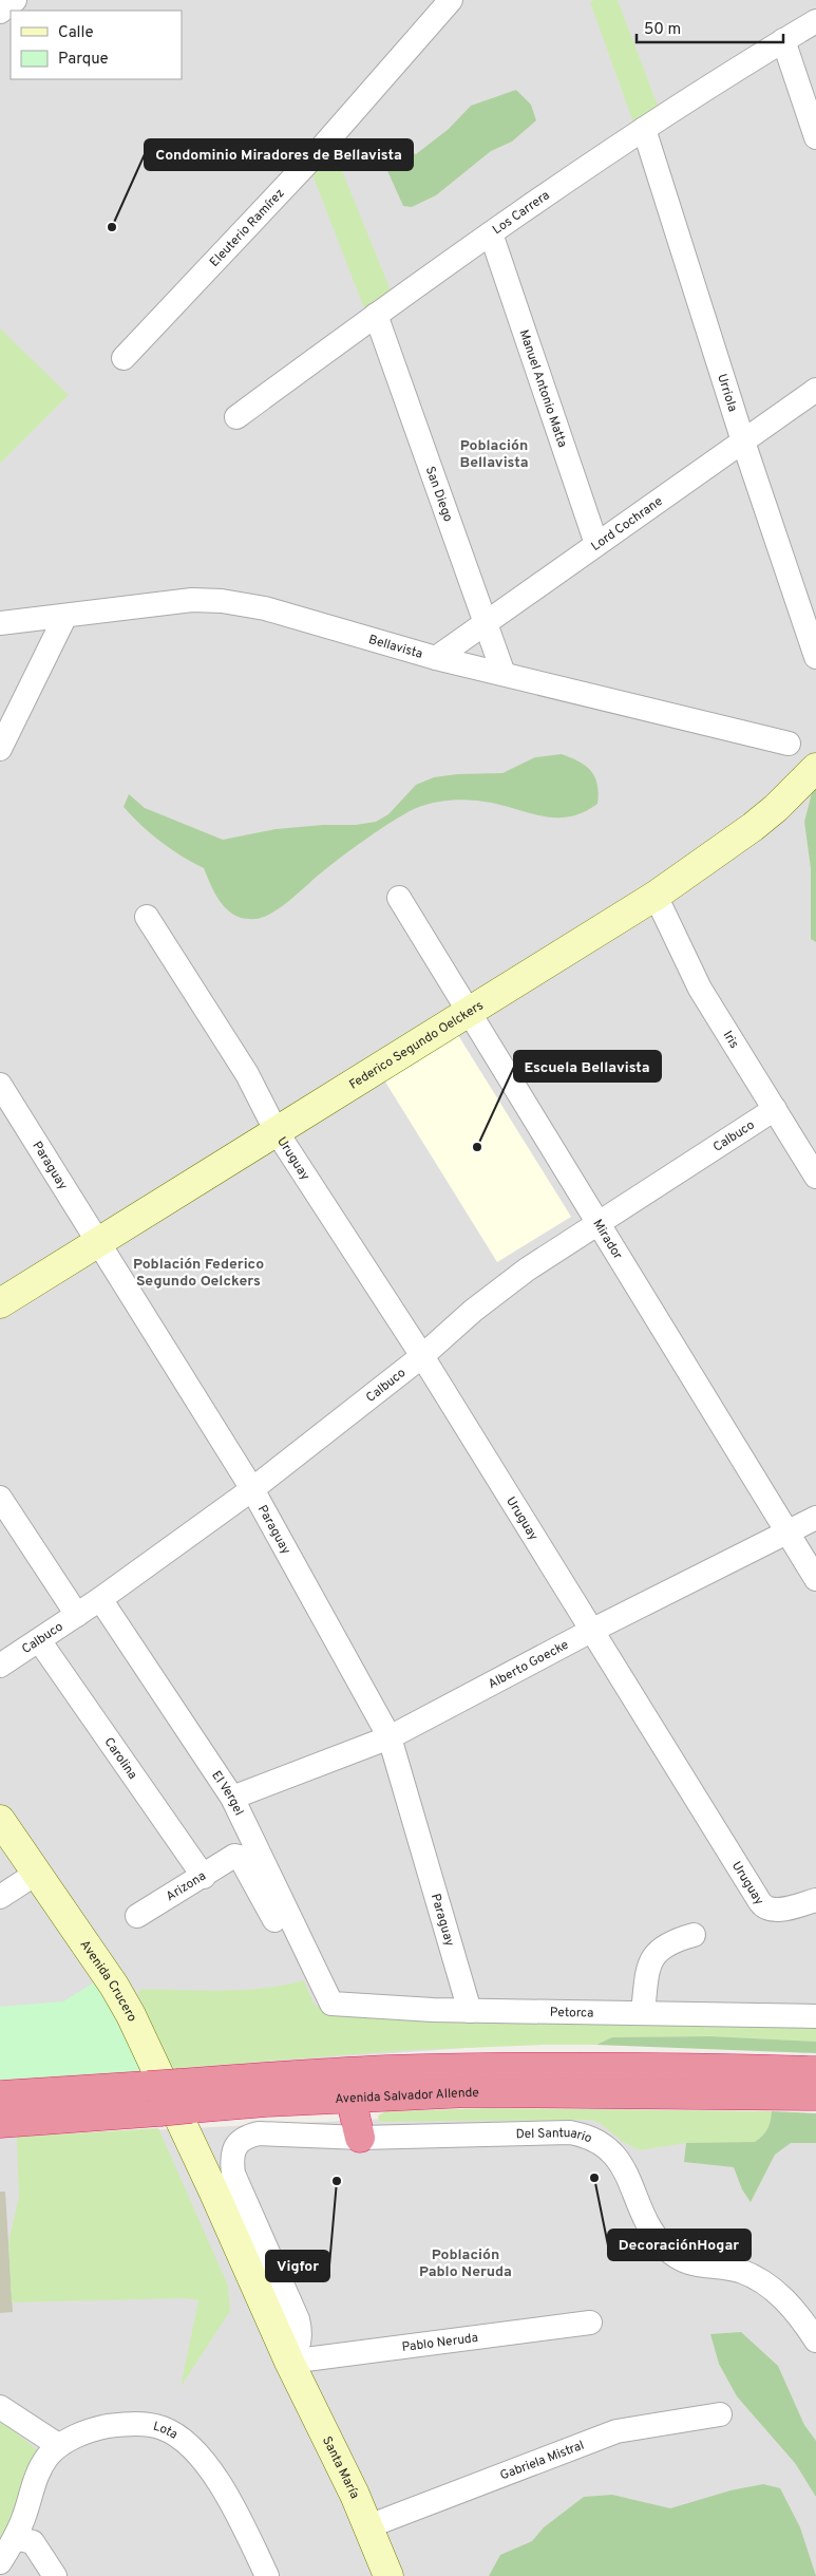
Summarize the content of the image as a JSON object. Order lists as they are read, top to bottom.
{
  "streets": {
    "highway": ["Avenida Salvador Allende"],
    "main road": ["Federico Segundo Oelckers", "Avenida Crucero", "Santa María"],
    "street": [
      "Los Carrera",
      "Eleuterio Ramírez",
      "Manuel Antonio Matta",
      "Urriola",
      "San Diego",
      "Lord Cochrane",
      "Bellavista",
      "Iris",
      "Calbuco",
      "Uruguay",
      "Paraguay",
      "Mirador",
      "Alberto Goecke",
      "Carolina",
      "El Vergel",
      "Arizona",
      "Petorca",
      "Del Santuario",
      "Pablo Neruda",
      "Lota",
      "Gabriela Mistral"
    ]
  },
  "crossings": [
    ["Los Carrera", "Manuel Antonio Matta"],
    ["Los Carrera", "Urriola"],
    ["Los Carrera", "San Diego"],
    ["Manuel Antonio Matta", "Lord Cochrane"],
    ["Urriola", "Lord Cochrane"],
    ["San Diego", "Lord Cochrane"],
    ["San Diego", "Bellavista"],
    ["Lord Cochrane", "Bellavista"],
    ["Iris", "Federico Segundo Oelckers"],
    ["Iris", "Calbuco"],
    ["Federico Segundo Oelckers", "Uruguay"],
    ["Federico Segundo Oelckers", "Paraguay"],
    ["Federico Segundo Oelckers", "Mirador"],
    ["Calbuco", "Uruguay"],
    ["Calbuco", "Paraguay"],
    ["Calbuco", "Mirador"],
    ["Calbuco", "Carolina"],
    ["Calbuco", "El Vergel"],
    ["Uruguay", "Alberto Goecke"],
    ["Paraguay", "Alberto Goecke"],
    ["Paraguay", "Petorca"],
    ["Mirador", "Alberto Goecke"],
    ["Alberto Goecke", "El Vergel"],
    ["Carolina", "Arizona"],
    ["El Vergel", "Petorca"],
    ["Avenida Crucero", "Santa María"],
    ["Del Santuario", "Pablo Neruda"],
    ["Del Santuario", "Santa María"],
    ["Pablo Neruda", "Santa María"],
    ["Gabriela Mistral", "Santa María"]
  ],
  "districts": ["Población Bellavista", "Población Federico Segundo Oelckers", "Población Pablo Neruda"],
  "places": [
    "Condominio Miradores de Bellavista",
    "Escuela Bellavista",
    "DecoraciónHogar",
    "Vigfor"
  ],
  "legend": ["Calle", "Parque"],
  "scale_bar": "50 m"
}
